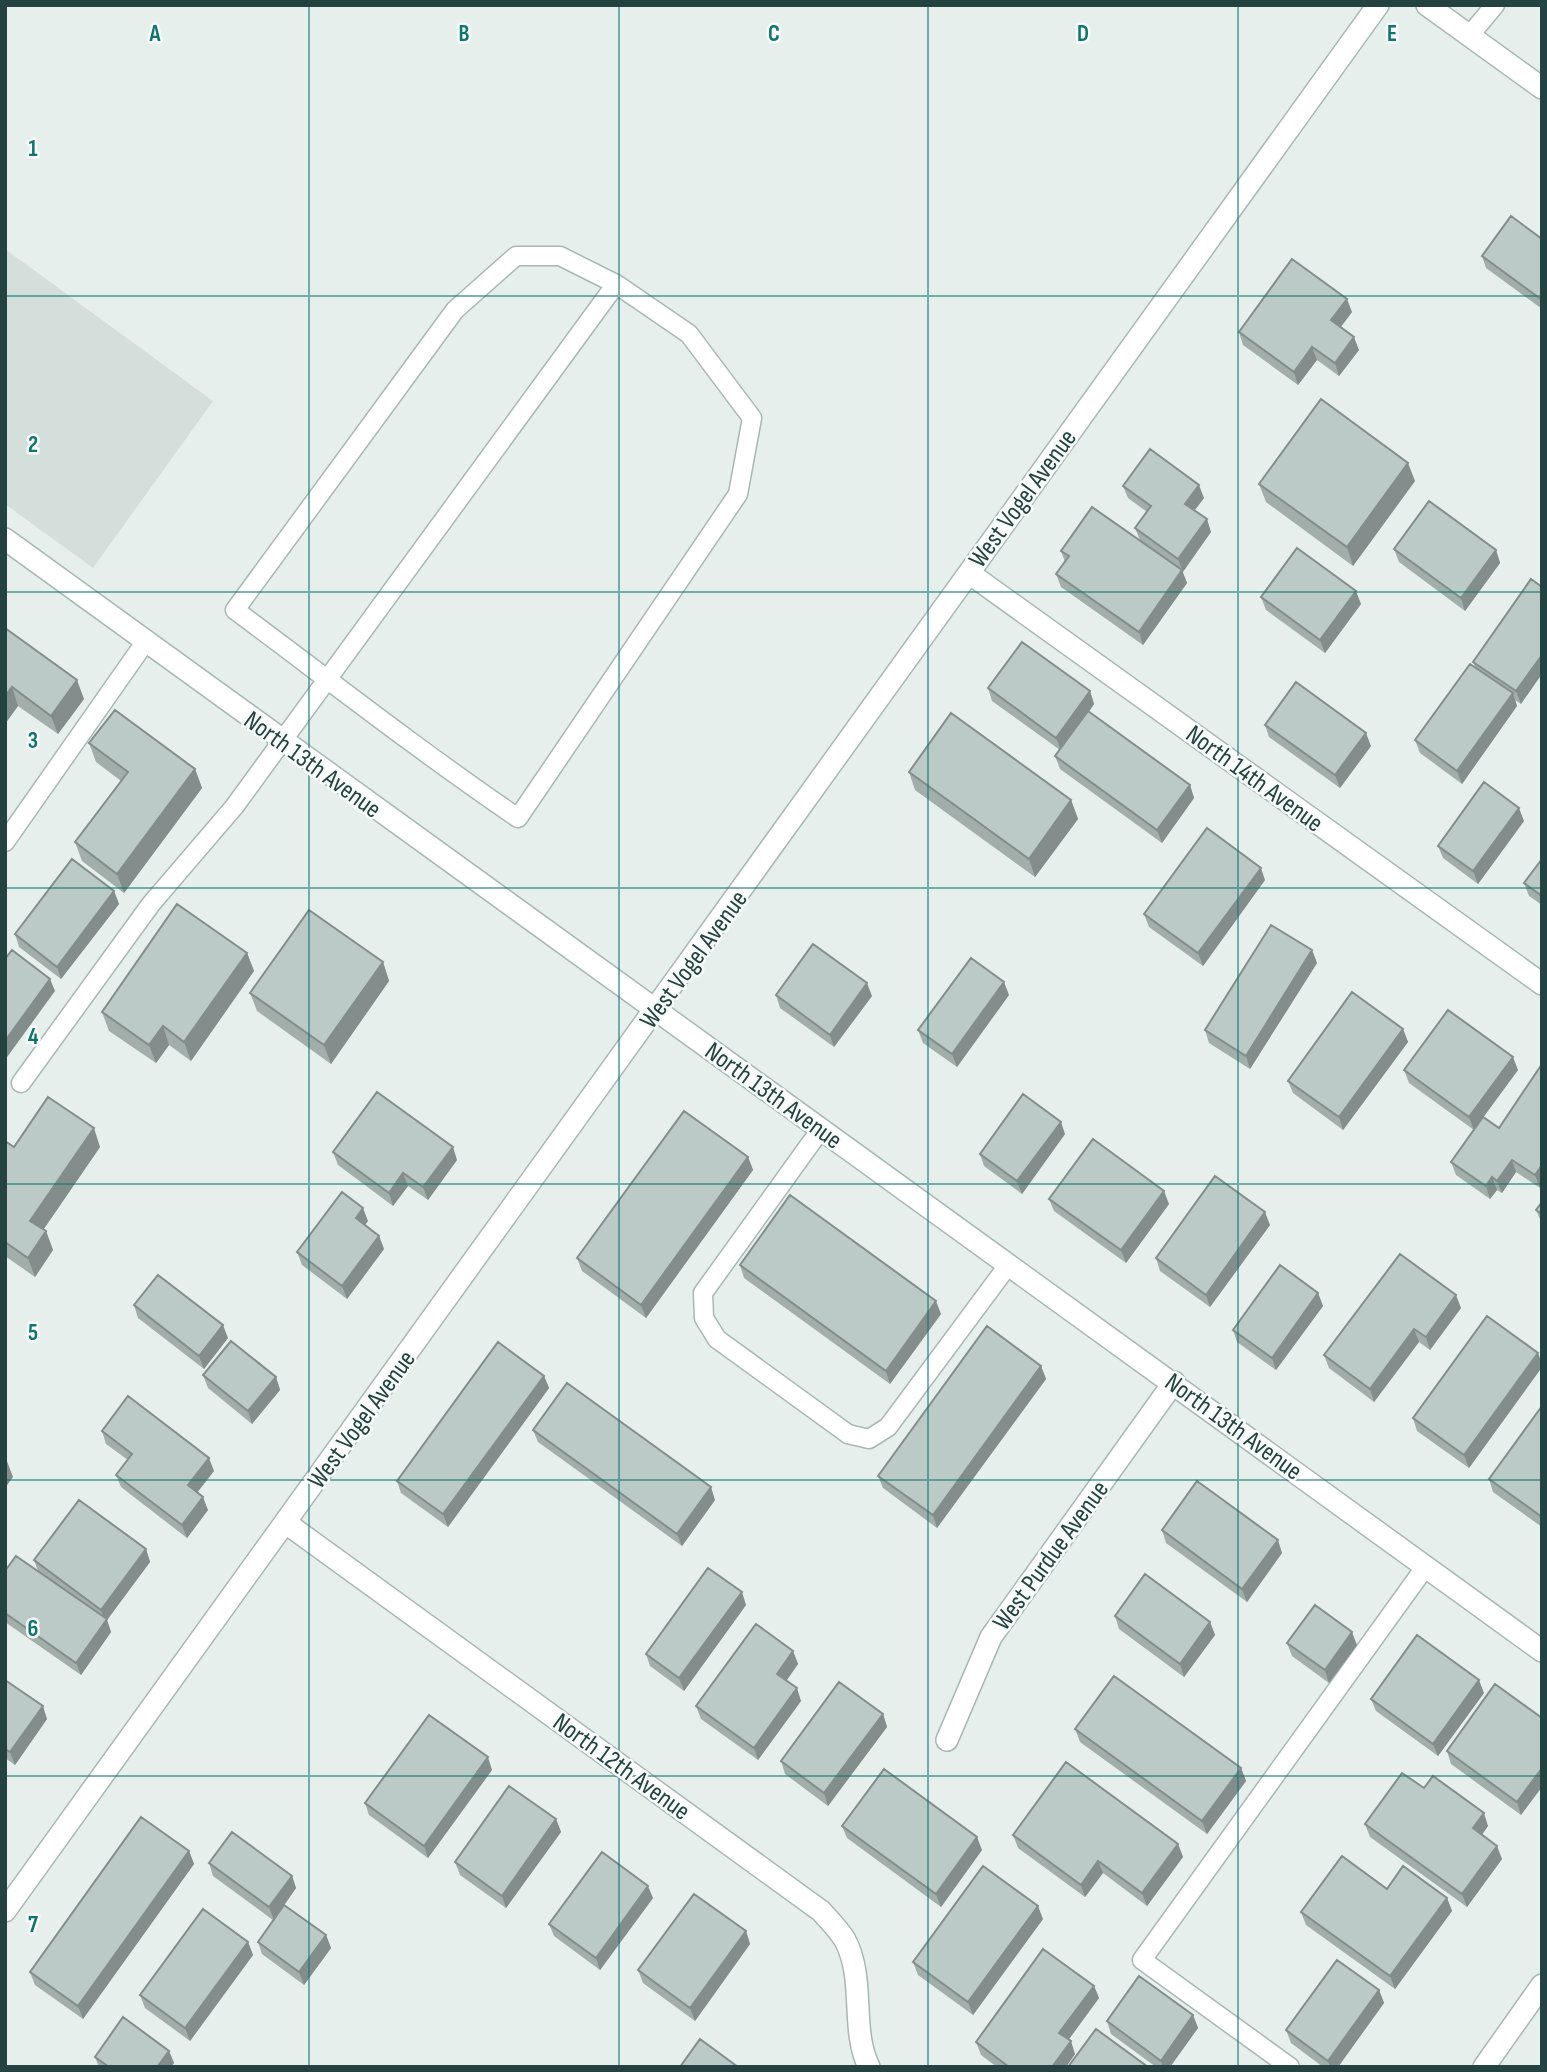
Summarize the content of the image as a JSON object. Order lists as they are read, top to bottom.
{
  "streets": {
    "street": [
      "West Vogel Avenue",
      "North 13th Avenue",
      "North 14th Avenue",
      "West Purdue Avenue",
      "North 12th Avenue"
    ]
  },
  "crossings": [
    ["West Vogel Avenue", "North 13th Avenue"],
    ["West Vogel Avenue", "North 14th Avenue"],
    ["West Vogel Avenue", "North 12th Avenue"],
    ["North 13th Avenue", "West Purdue Avenue"]
  ],
  "grid": {
    "columns": [
      "A",
      "B",
      "C",
      "D",
      "E"
    ],
    "rows": [
      "1",
      "2",
      "3",
      "4",
      "5",
      "6",
      "7"
    ]
  }
}
